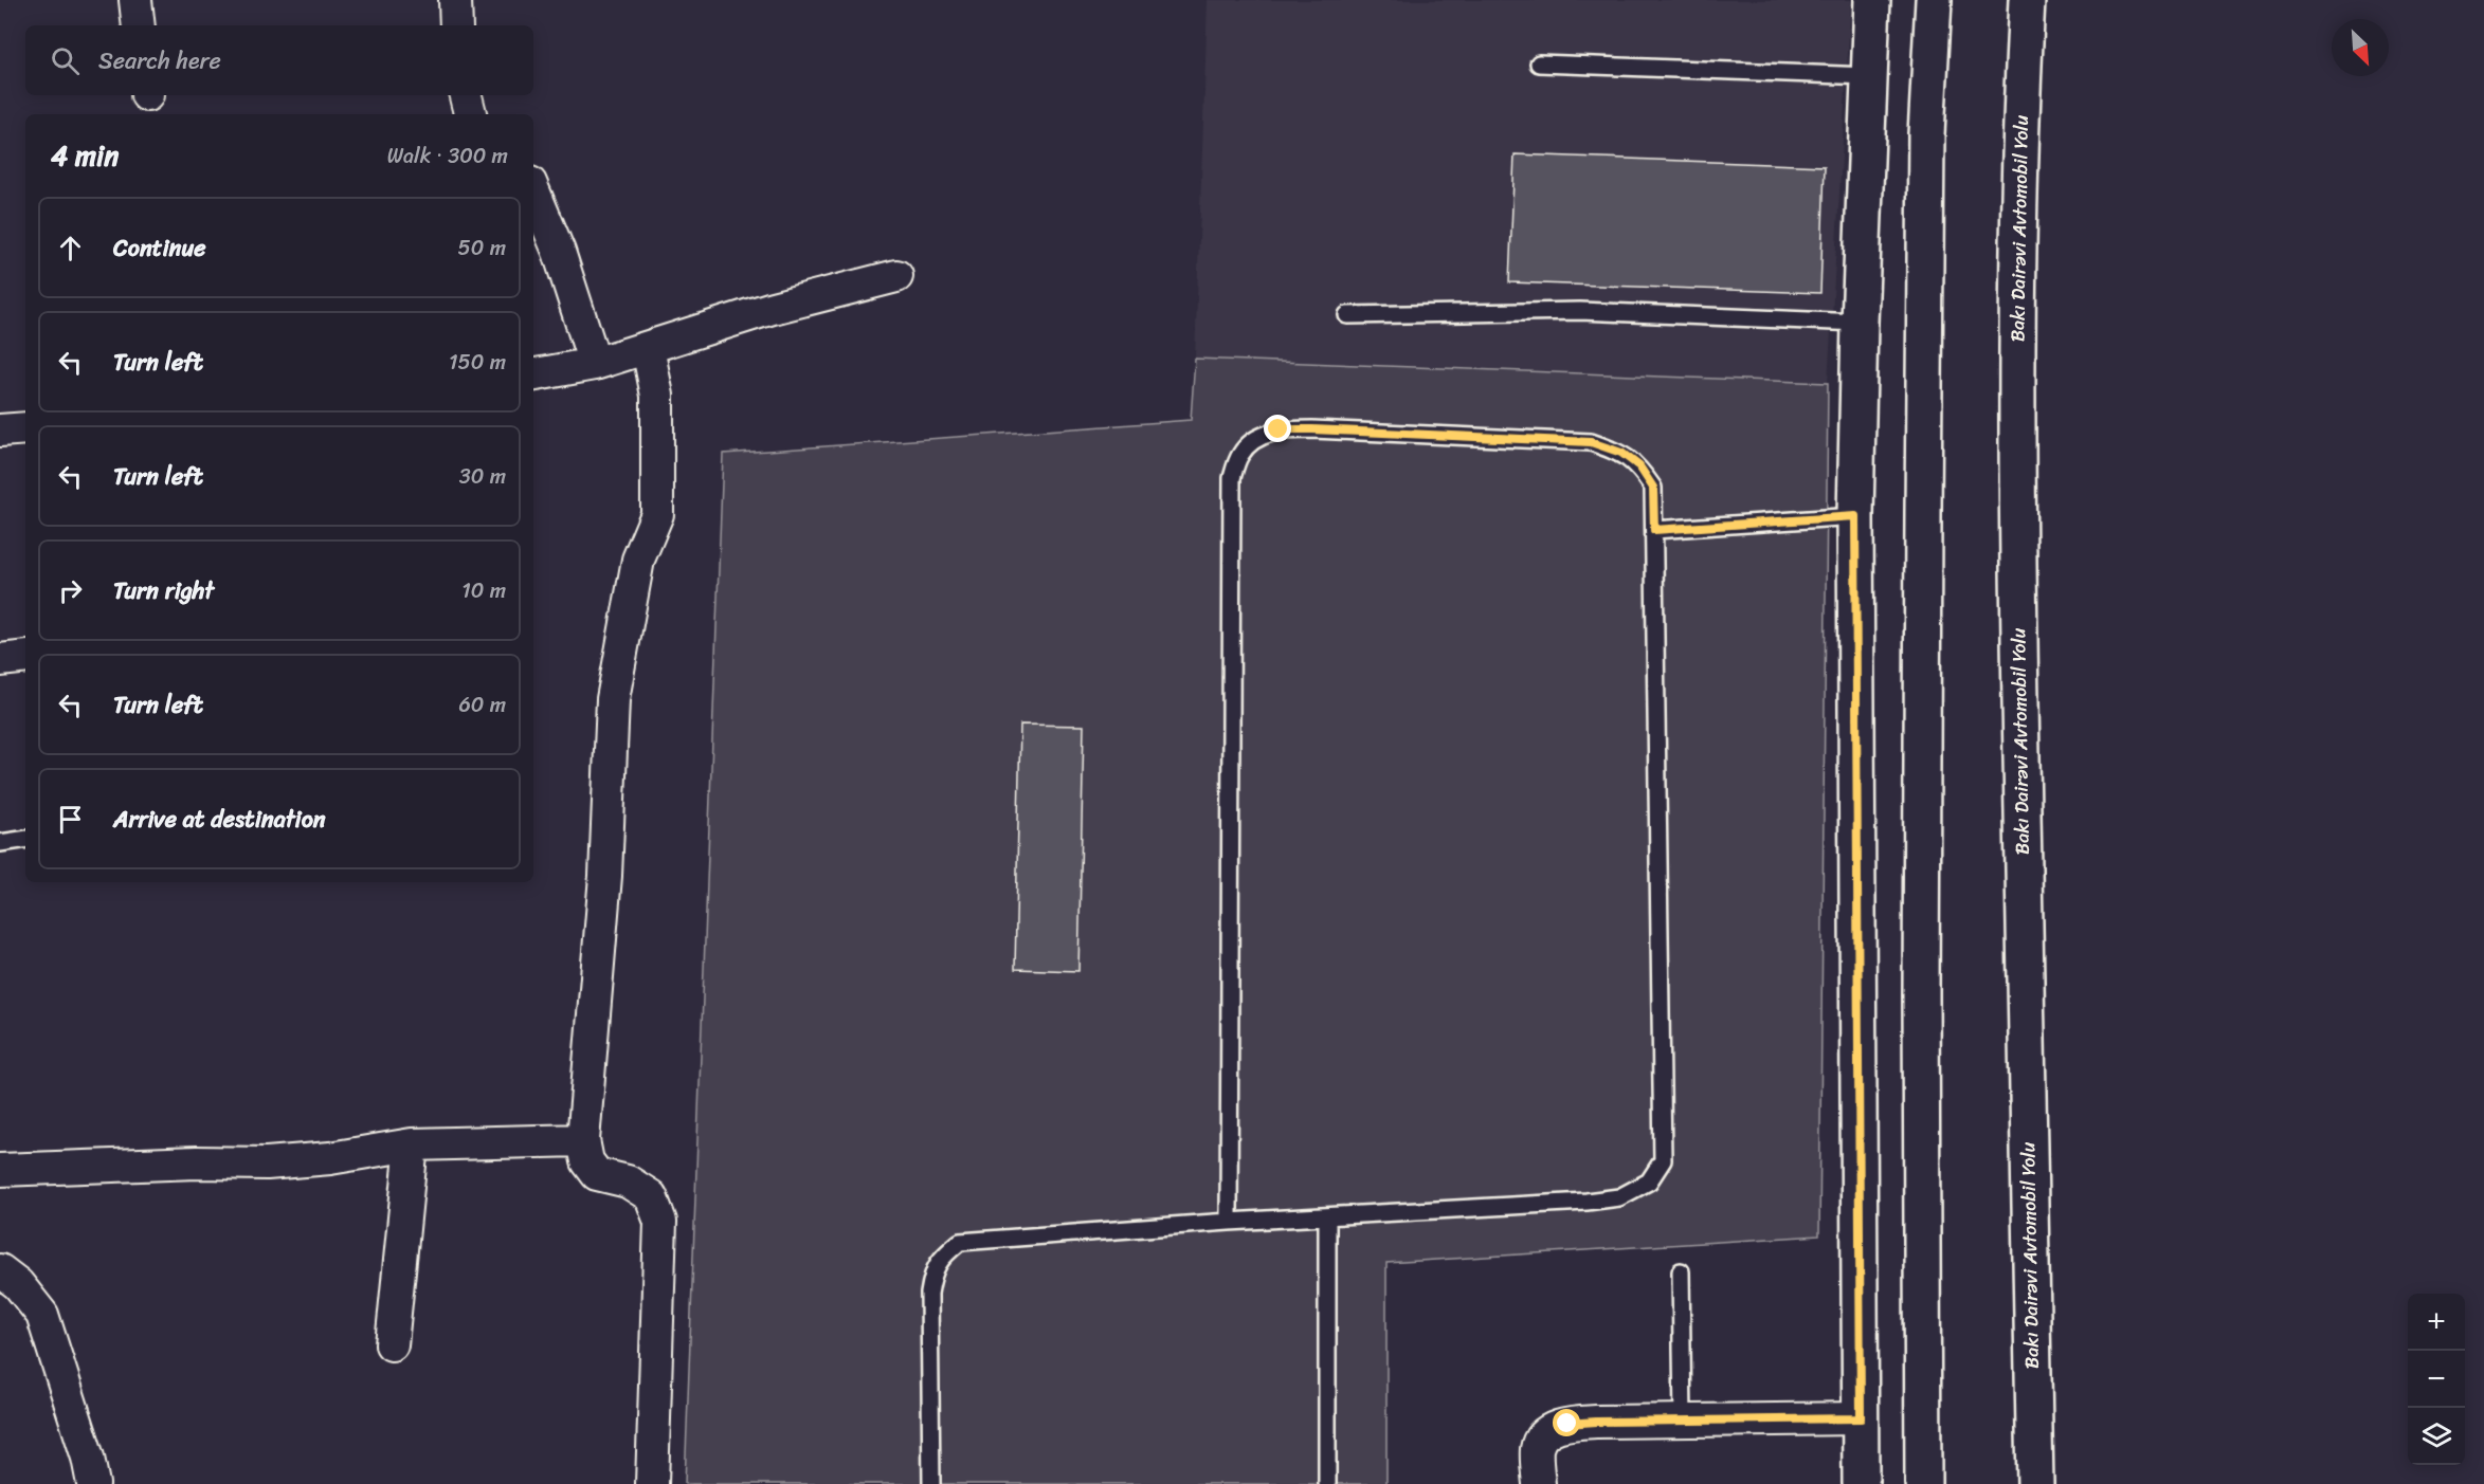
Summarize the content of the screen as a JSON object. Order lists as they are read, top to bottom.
{
  "streets": {
    "main road": ["Bakı Dairəvi Avtomobil Yolu"]
  },
  "north": "bottom right",
  "page": {
    "search": "Search here",
    "heading": ["4 min", "Walk · 300 m"],
    "list": [
      ["Continue", "50 m"],
      ["Turn left", "150 m"],
      ["Turn left", "30 m"],
      ["Turn right", "10 m"],
      ["Turn left", "60 m"],
      "Arrive at destination"
    ],
    "map_buttons": ["+", "−"]
  }
}
